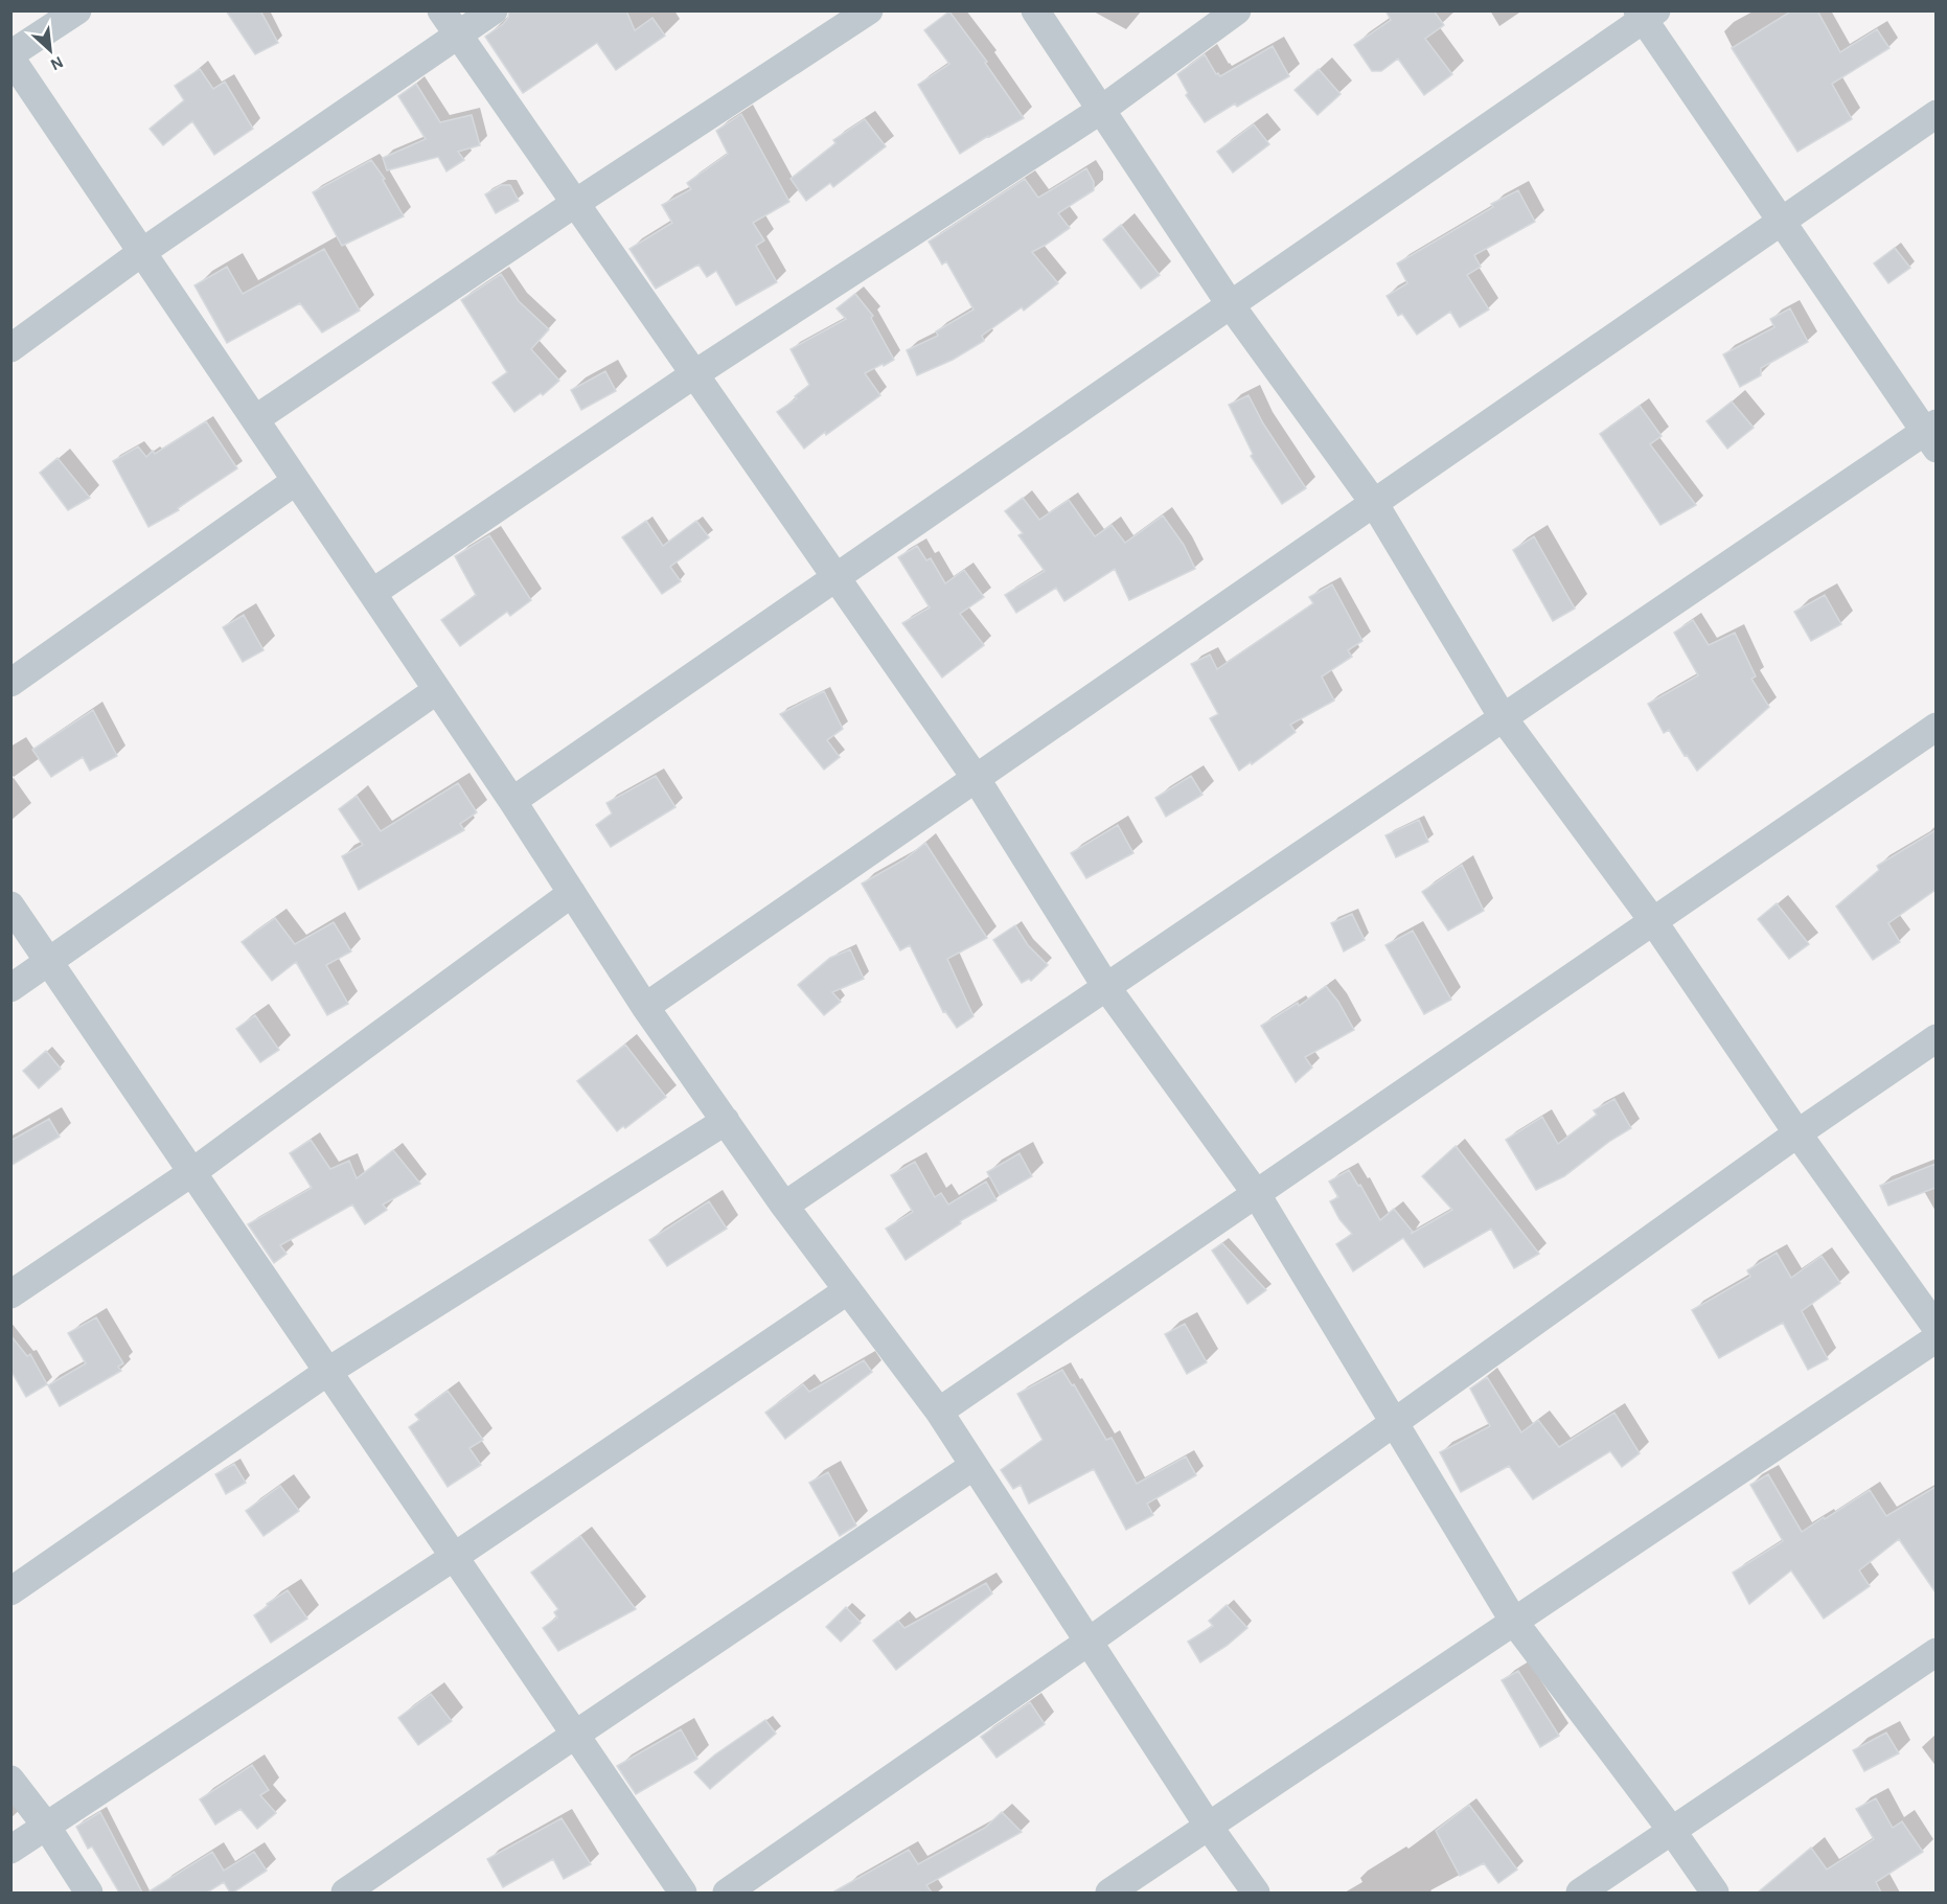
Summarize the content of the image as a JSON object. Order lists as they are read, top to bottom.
{
  "north": "bottom right"
}
